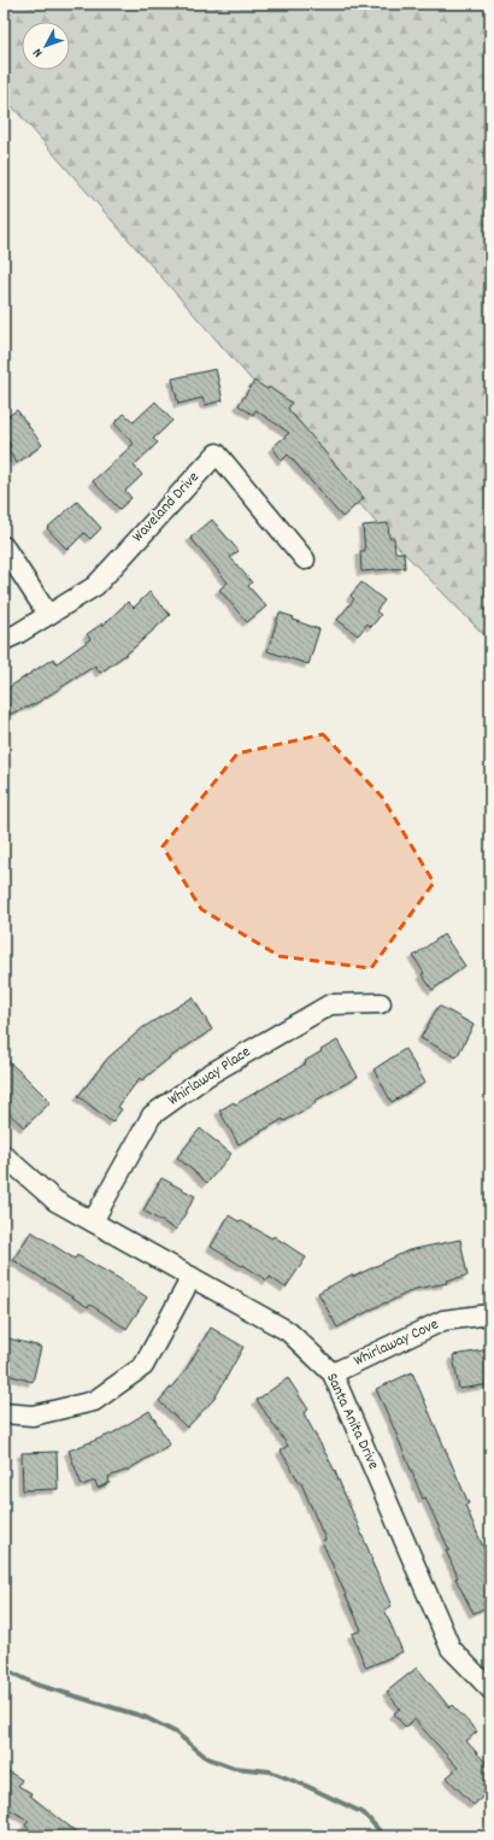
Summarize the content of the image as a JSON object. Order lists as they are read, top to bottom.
{
  "streets": {
    "street": [
      "Waveland Drive",
      "Whirlaway Place",
      "Whirlaway Cove",
      "Santa Anita Drive"
    ]
  },
  "crossings": [
    ["Whirlaway Place", "Santa Anita Drive"],
    ["Whirlaway Cove", "Santa Anita Drive"]
  ],
  "north": "bottom left"
}
